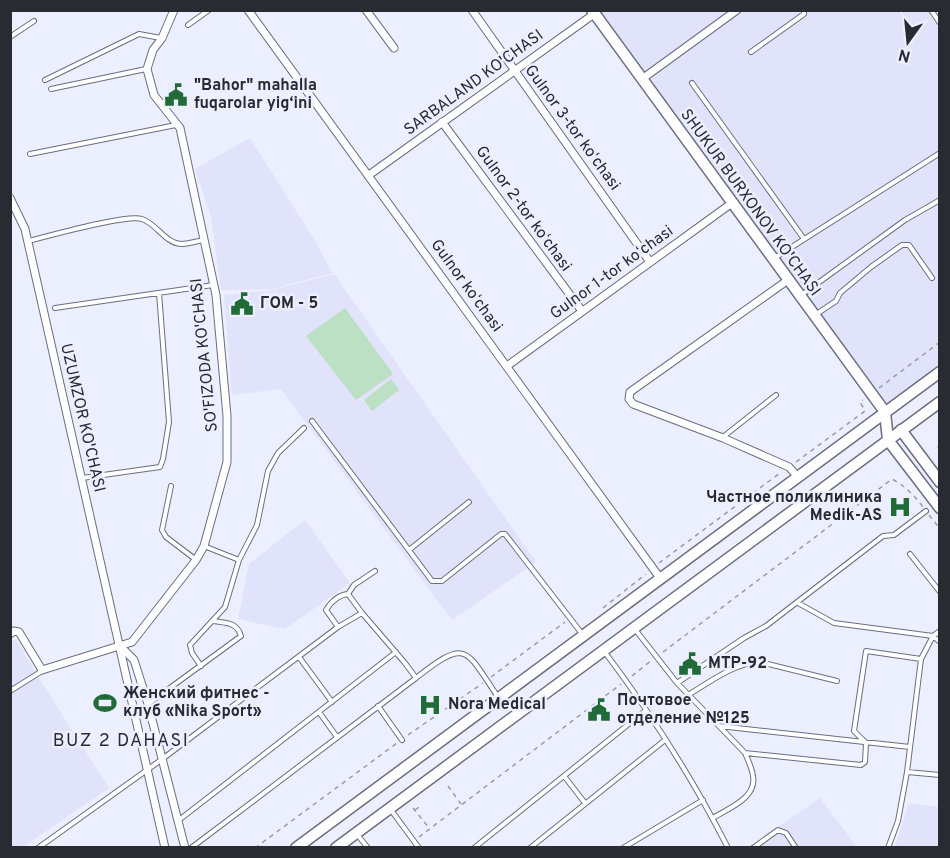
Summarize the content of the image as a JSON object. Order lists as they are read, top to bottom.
{
  "streets": {
    "main road": ["SHUKUR BURXONOV KO'CHASI"],
    "street": [
      "SARBALAND KO'CHASI",
      "Gulnor 3-tor koʻchasi",
      "Gulnor 2-tor koʻchasi",
      "Gulnor 1-tor koʻchasi",
      "Gulnor koʻchasi",
      "SO'FIZODA KO'CHASI",
      "UZUMZOR KO'CHASI"
    ]
  },
  "crossings": [
    ["SARBALAND KO'CHASI", "Gulnor 3-tor koʻchasi"],
    ["SARBALAND KO'CHASI", "SHUKUR BURXONOV KO'CHASI"],
    ["SARBALAND KO'CHASI", "Gulnor 2-tor koʻchasi"],
    ["SARBALAND KO'CHASI", "Gulnor koʻchasi"],
    ["Gulnor 3-tor koʻchasi", "Gulnor 1-tor koʻchasi"],
    ["SHUKUR BURXONOV KO'CHASI", "Gulnor 1-tor koʻchasi"],
    ["Gulnor 2-tor koʻchasi", "Gulnor 1-tor koʻchasi"],
    ["Gulnor 1-tor koʻchasi", "Gulnor koʻchasi"],
    ["SO'FIZODA KO'CHASI", "UZUMZOR KO'CHASI"]
  ],
  "districts": ["BUZ 2 DAHASI"],
  "places": {
    "public building": [
      "\"Bahor\" mahalla fuqarolar yig‘ini",
      "ГОМ - 5",
      "MTP-92",
      "Почтовое отделение №125"
    ],
    "hospital": ["Частное поликлиника Medik-AS", "Nora Medical"],
    "sports": ["Женский фитнес - клуб «Nika Sport»"]
  },
  "north": "bottom"
}
